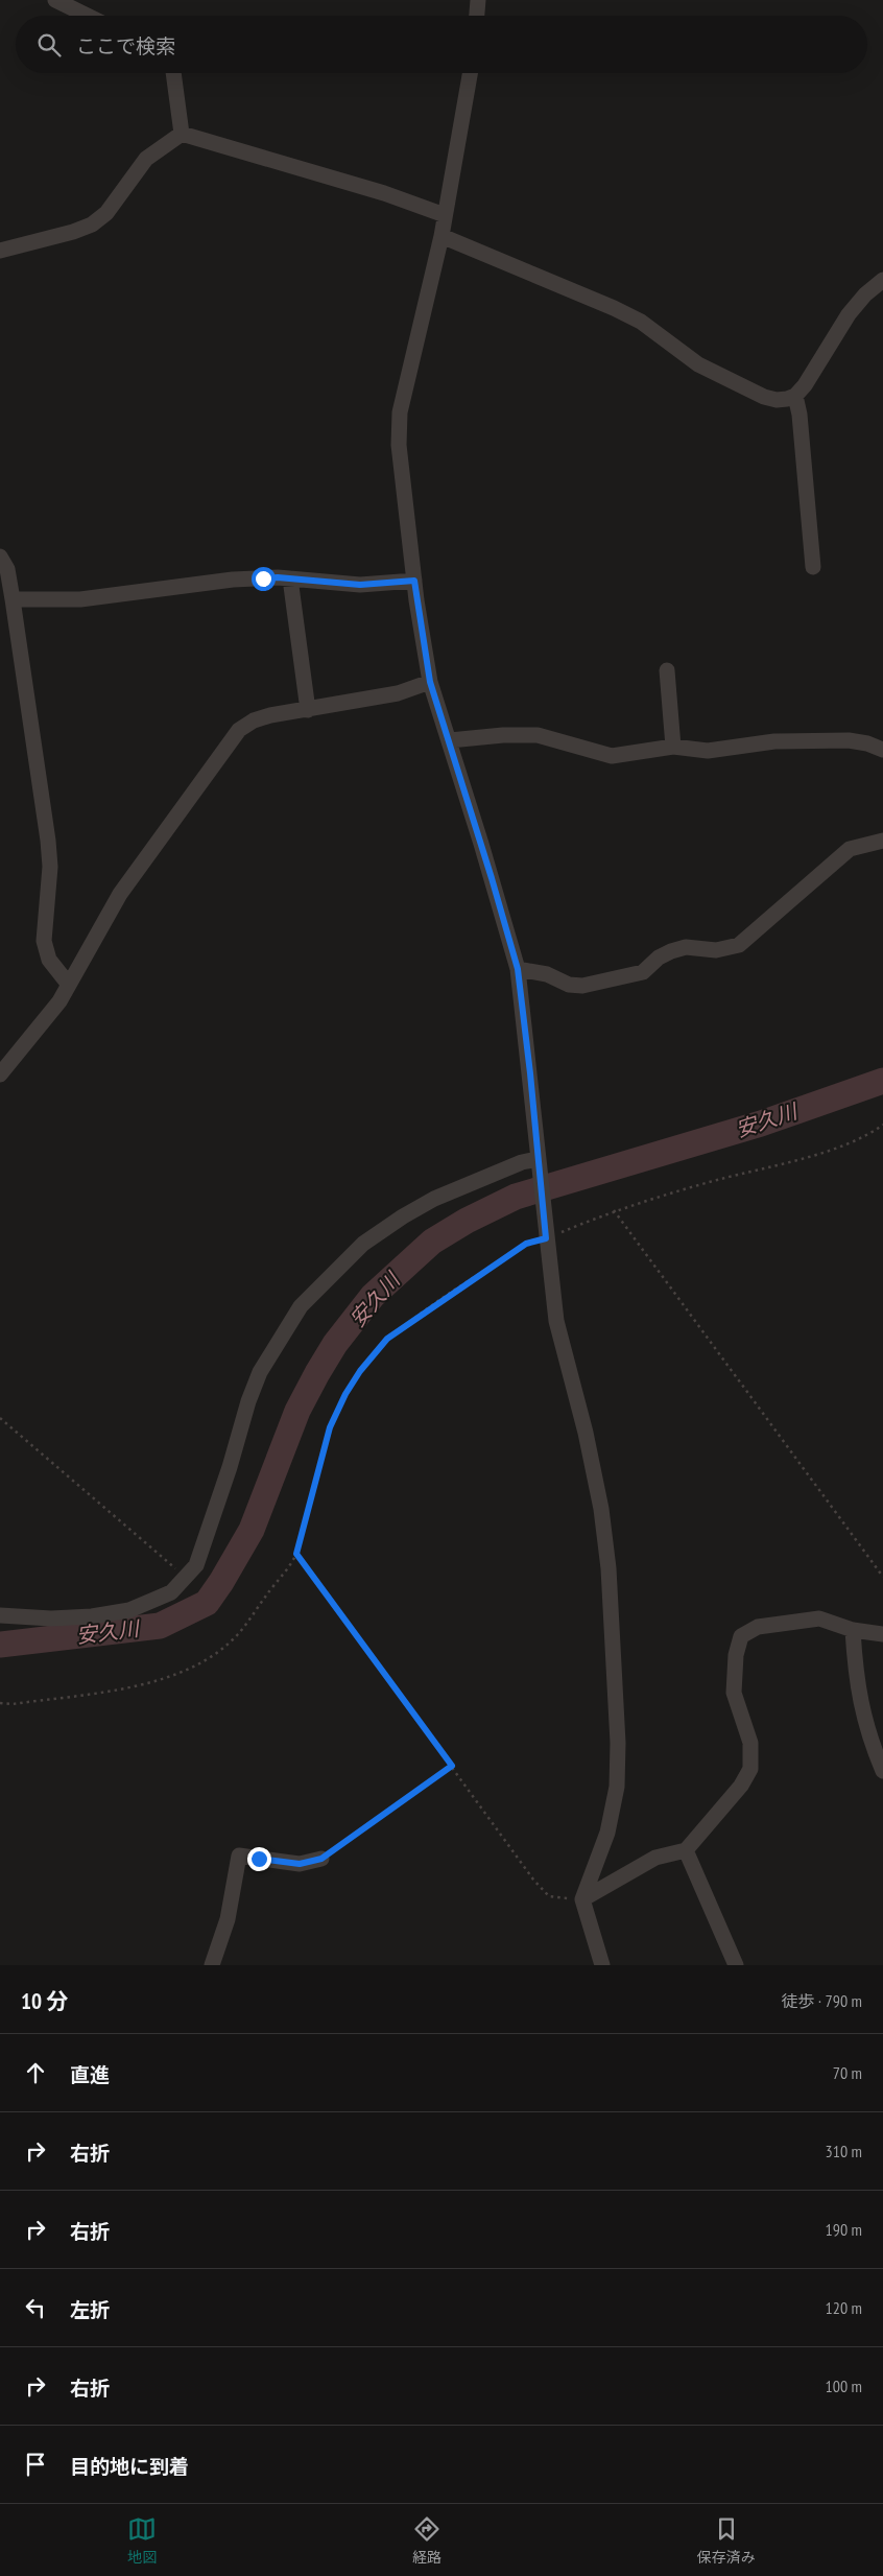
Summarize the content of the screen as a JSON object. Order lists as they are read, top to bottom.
{
  "water": ["安久川"],
  "page": {
    "search": "ここで検索",
    "heading": ["10 分", "徒歩 · 790 m"],
    "list": [
      ["直進", "70 m"],
      ["右折", "310 m"],
      ["右折", "190 m"],
      ["左折", "120 m"],
      ["右折", "100 m"],
      "目的地に到着"
    ],
    "nav": ["地図", "経路", "保存済み"]
  }
}
